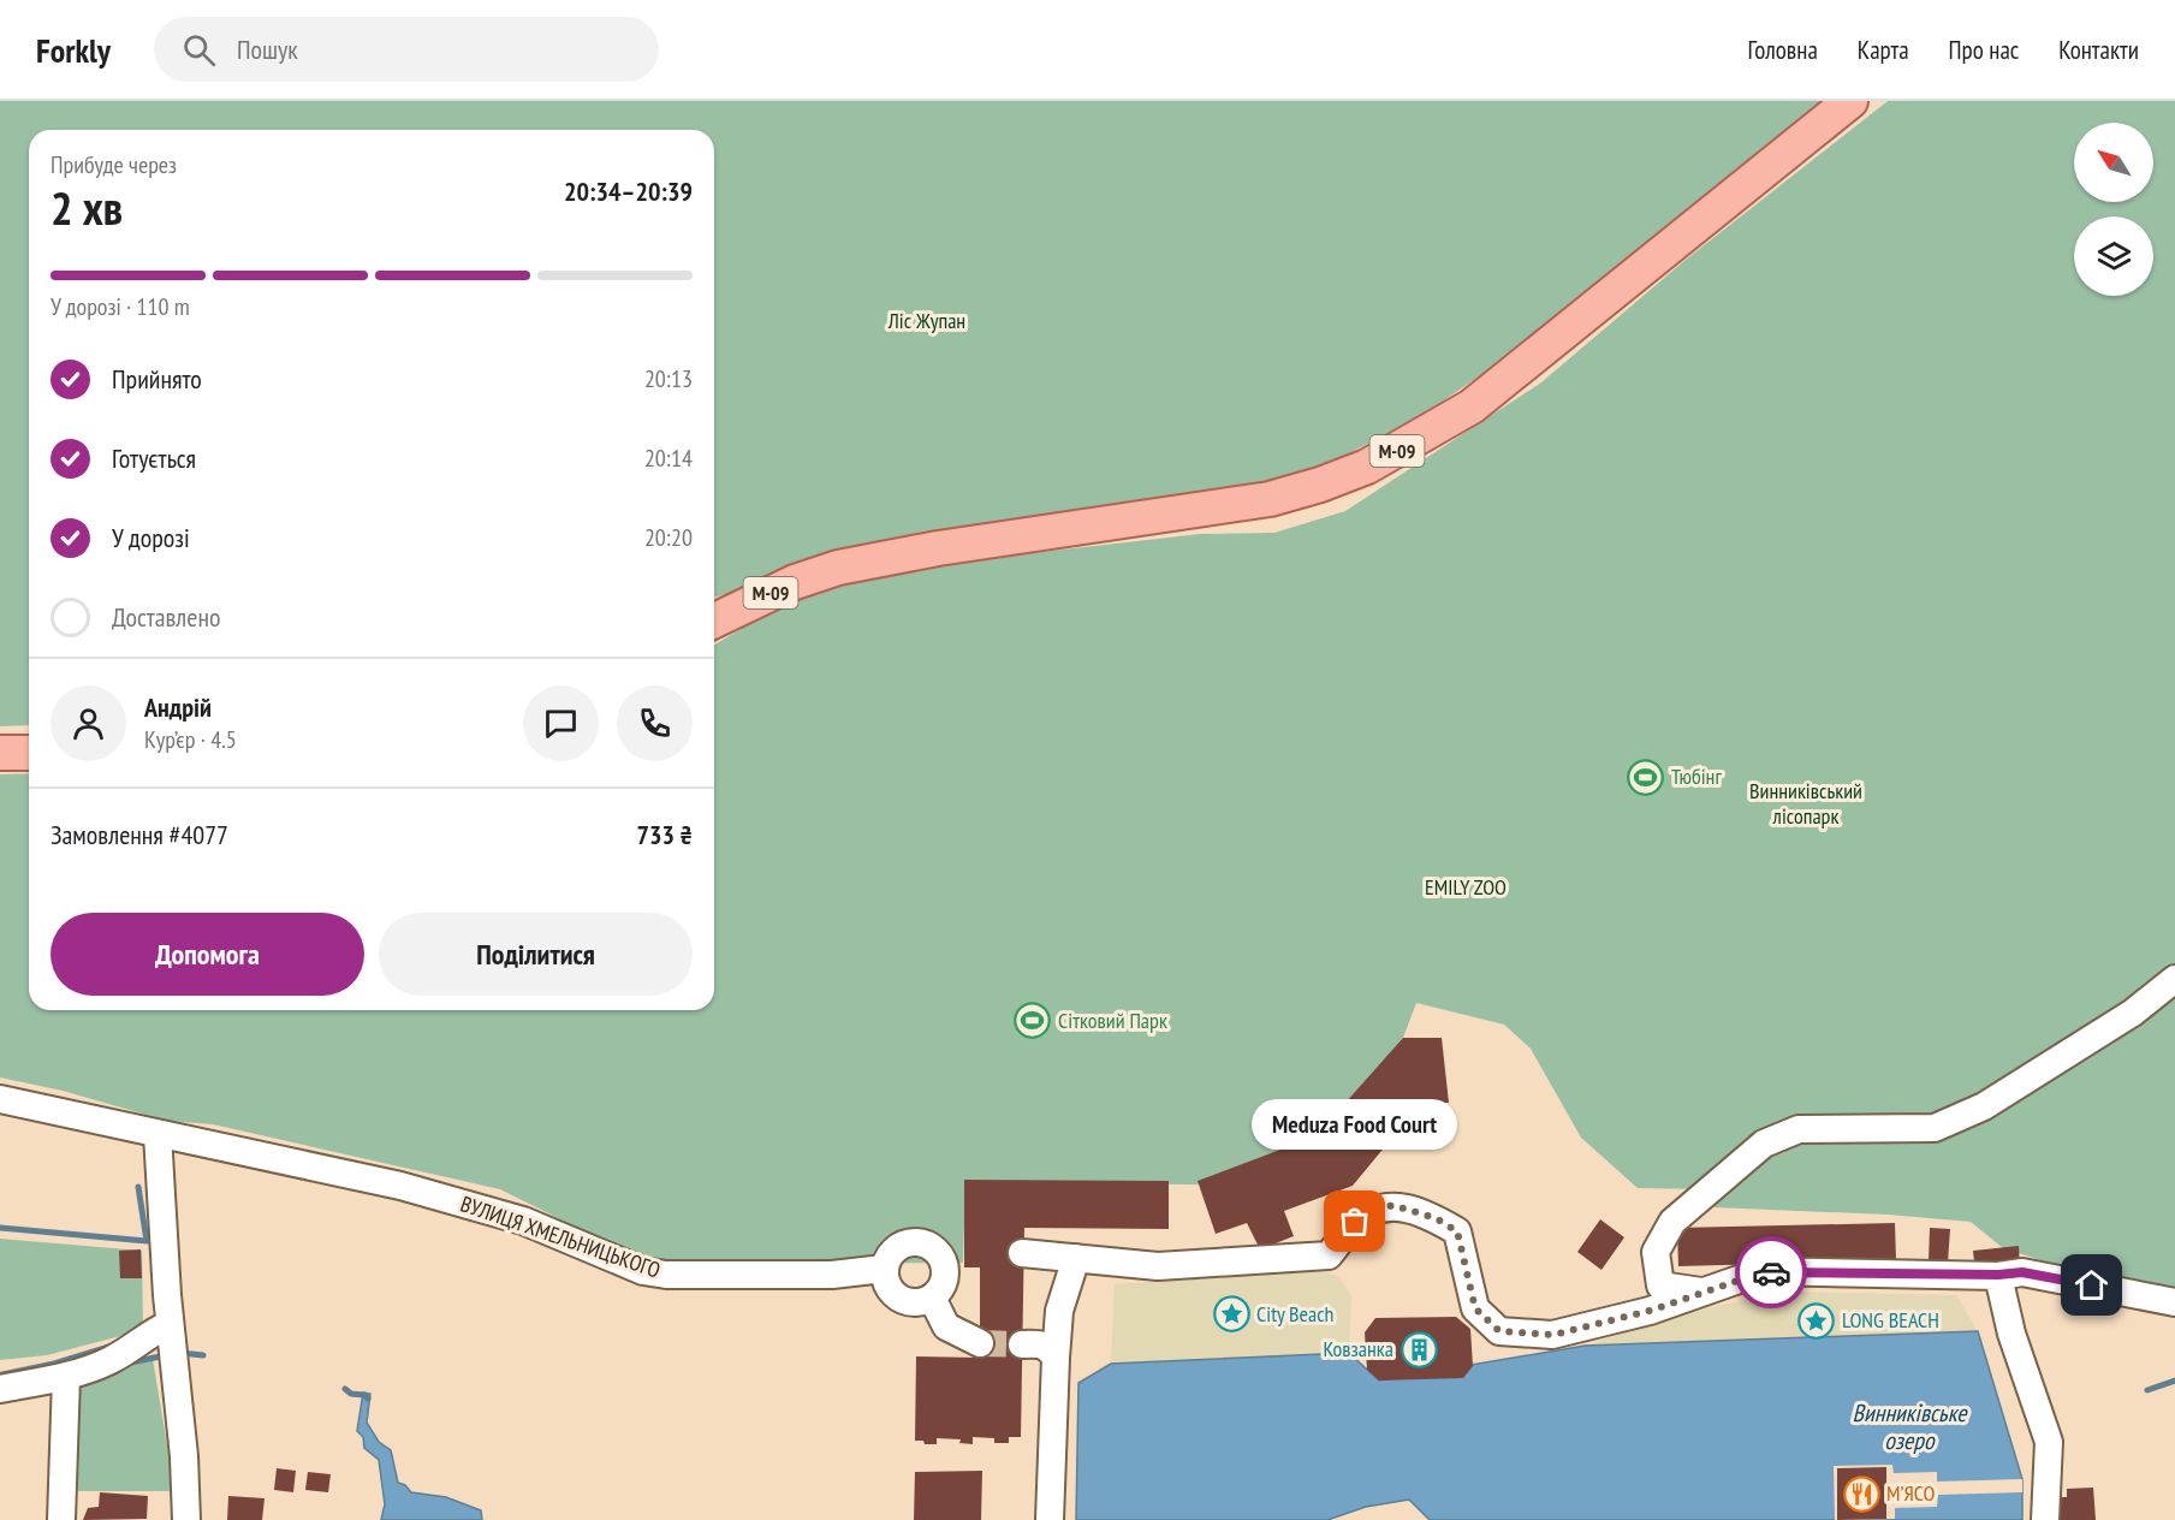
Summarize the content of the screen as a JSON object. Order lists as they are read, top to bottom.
{
  "streets": {
    "main road": ["М-09"],
    "street": ["ВУЛИЦЯ ХМЕЛЬНИЦЬКОГО"]
  },
  "water": ["Винниківське озеро"],
  "parks": ["Ліс Жупан", "Винниківський лісопарк", "EMILY ZOO"],
  "places": {
    "sports": ["Тюбінг", "Сітковий Парк"],
    "other": ["Meduza Food Court"],
    "place": ["City Beach", "LONG BEACH"],
    "building": ["Ковзанка"],
    "restaurant": ["М’ЯСО"]
  },
  "north": "top left",
  "page": {
    "header": "Forkly",
    "search": "Пошук",
    "nav": [
      "Головна",
      "Карта",
      "Про нас",
      "Контакти"
    ],
    "heading": ["2 хв", "Прибуде через", "20:34–20:39"],
    "panel": [
      "Андрій",
      "Кур’єр · 4.5",
      "Замовлення #4077",
      "733 ₴"
    ],
    "bar": "У дорозі · 110 m",
    "list": [
      ["Прийнято", "20:13"],
      ["Готується", "20:14"],
      ["У дорозі", "20:20"],
      "Доставлено"
    ],
    "buttons": ["Допомога", "Поділитися"],
    "bubble": "Meduza Food Court"
  }
}
